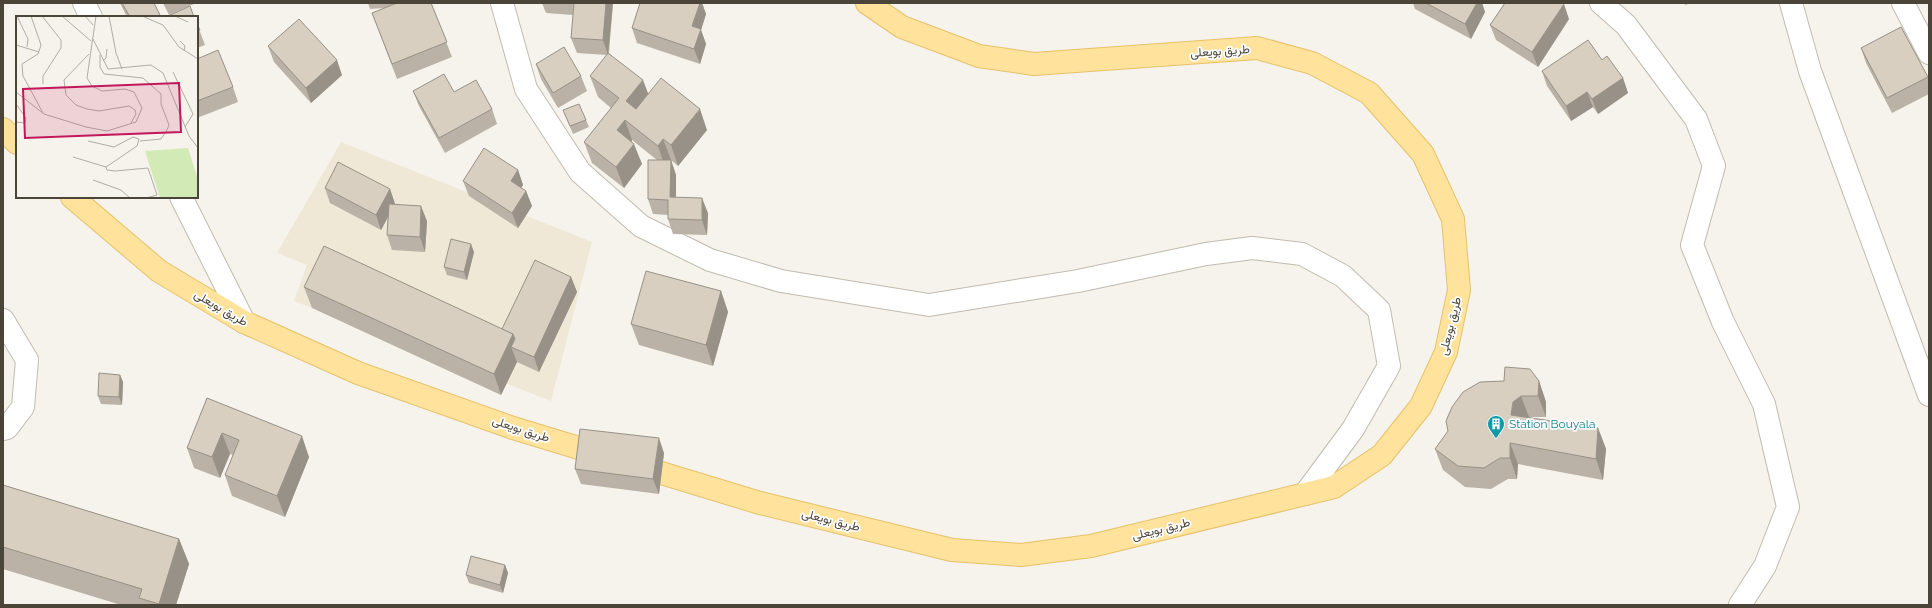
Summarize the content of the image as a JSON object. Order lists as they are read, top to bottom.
{
  "streets": {
    "main road": ["طريق بويعلى"]
  },
  "places": {
    "building": ["Station Bouyala"]
  }
}
